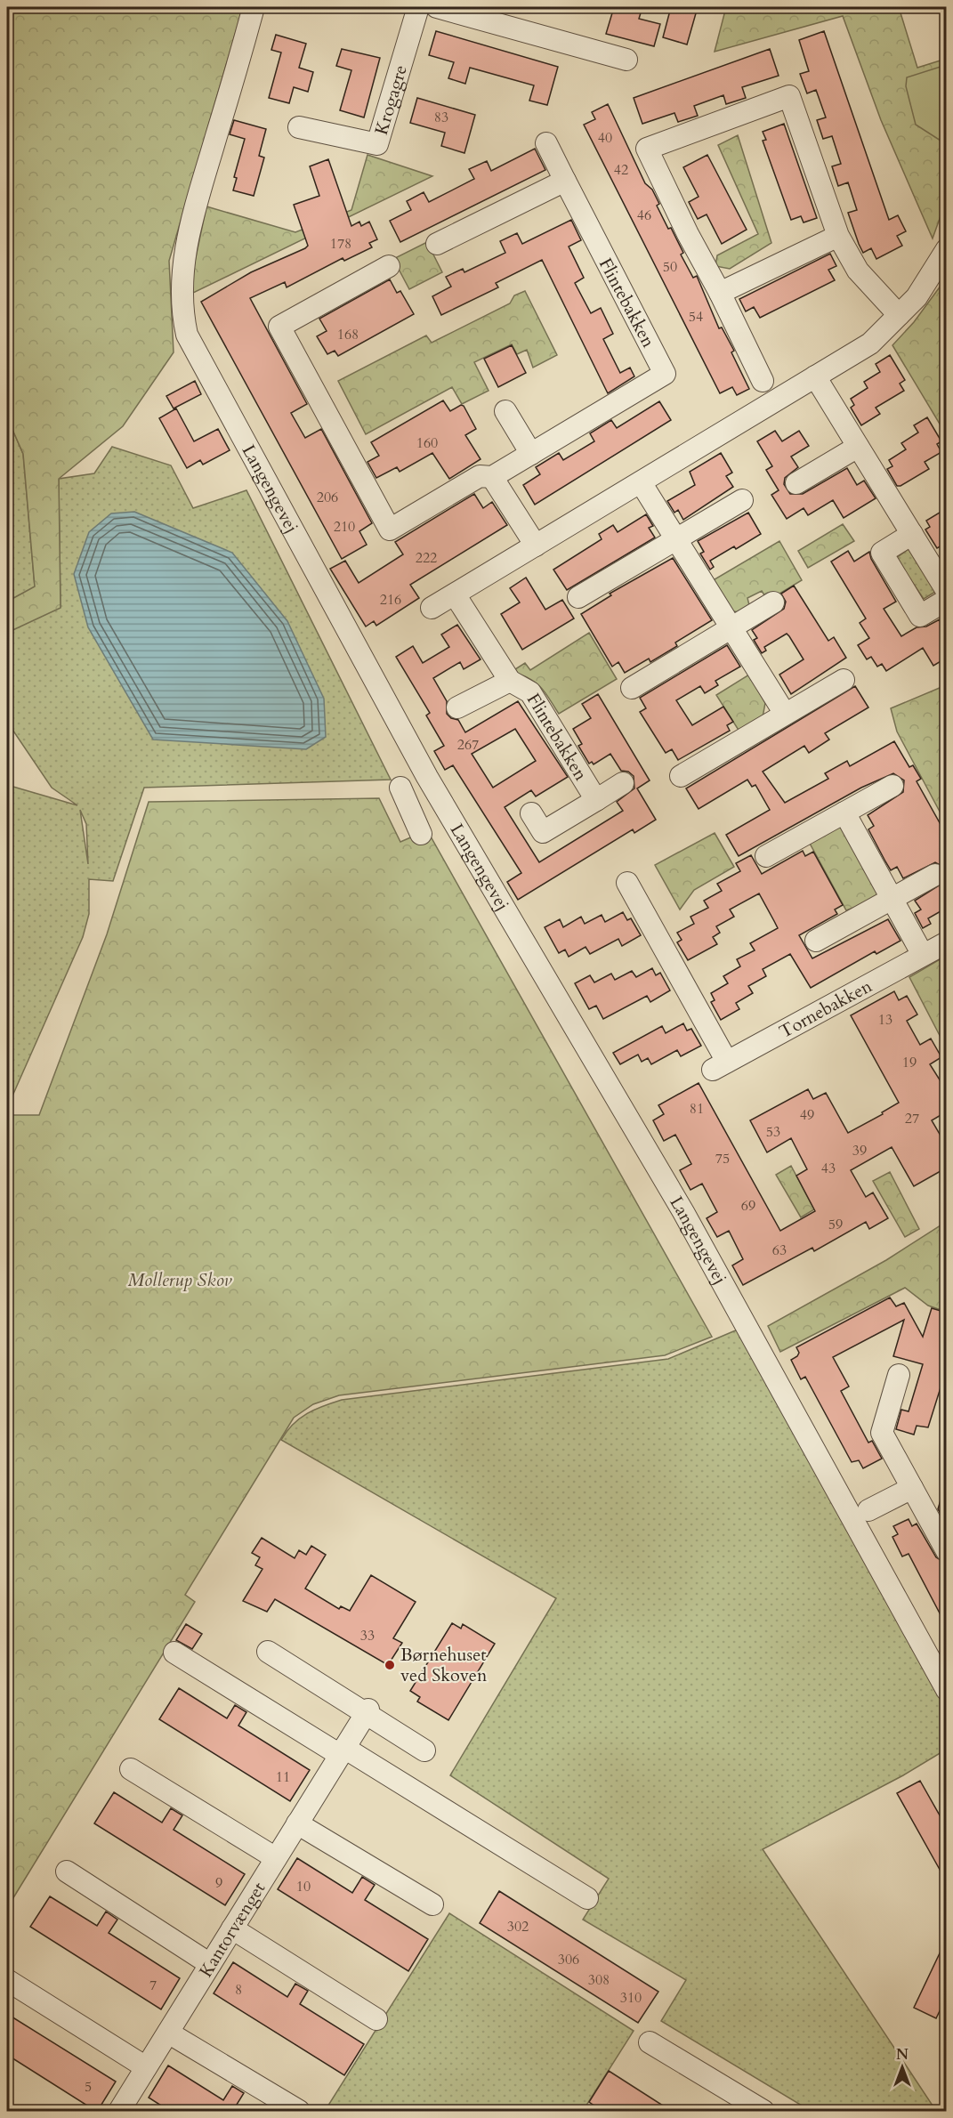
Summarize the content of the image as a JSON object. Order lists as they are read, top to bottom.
{
  "streets": {
    "street": [
      "Krogagre",
      "Flintebakken",
      "Langengevej",
      "Tornebakken",
      "Kantorvænget"
    ]
  },
  "parks": ["Mollerup Skov"],
  "places": ["Børnehuset ved Skoven"],
  "house_numbers": [
    "83",
    "40",
    "42",
    "46",
    "178",
    "50",
    "54",
    "168",
    "160",
    "206",
    "210",
    "222",
    "216",
    "267",
    "13",
    "19",
    "81",
    "49",
    "27",
    "53",
    "39",
    "75",
    "43",
    "69",
    "59",
    "63",
    "33",
    "11",
    "9",
    "10",
    "302",
    "306",
    "308",
    "7",
    "8",
    "310",
    "5"
  ],
  "north": "top"
}
